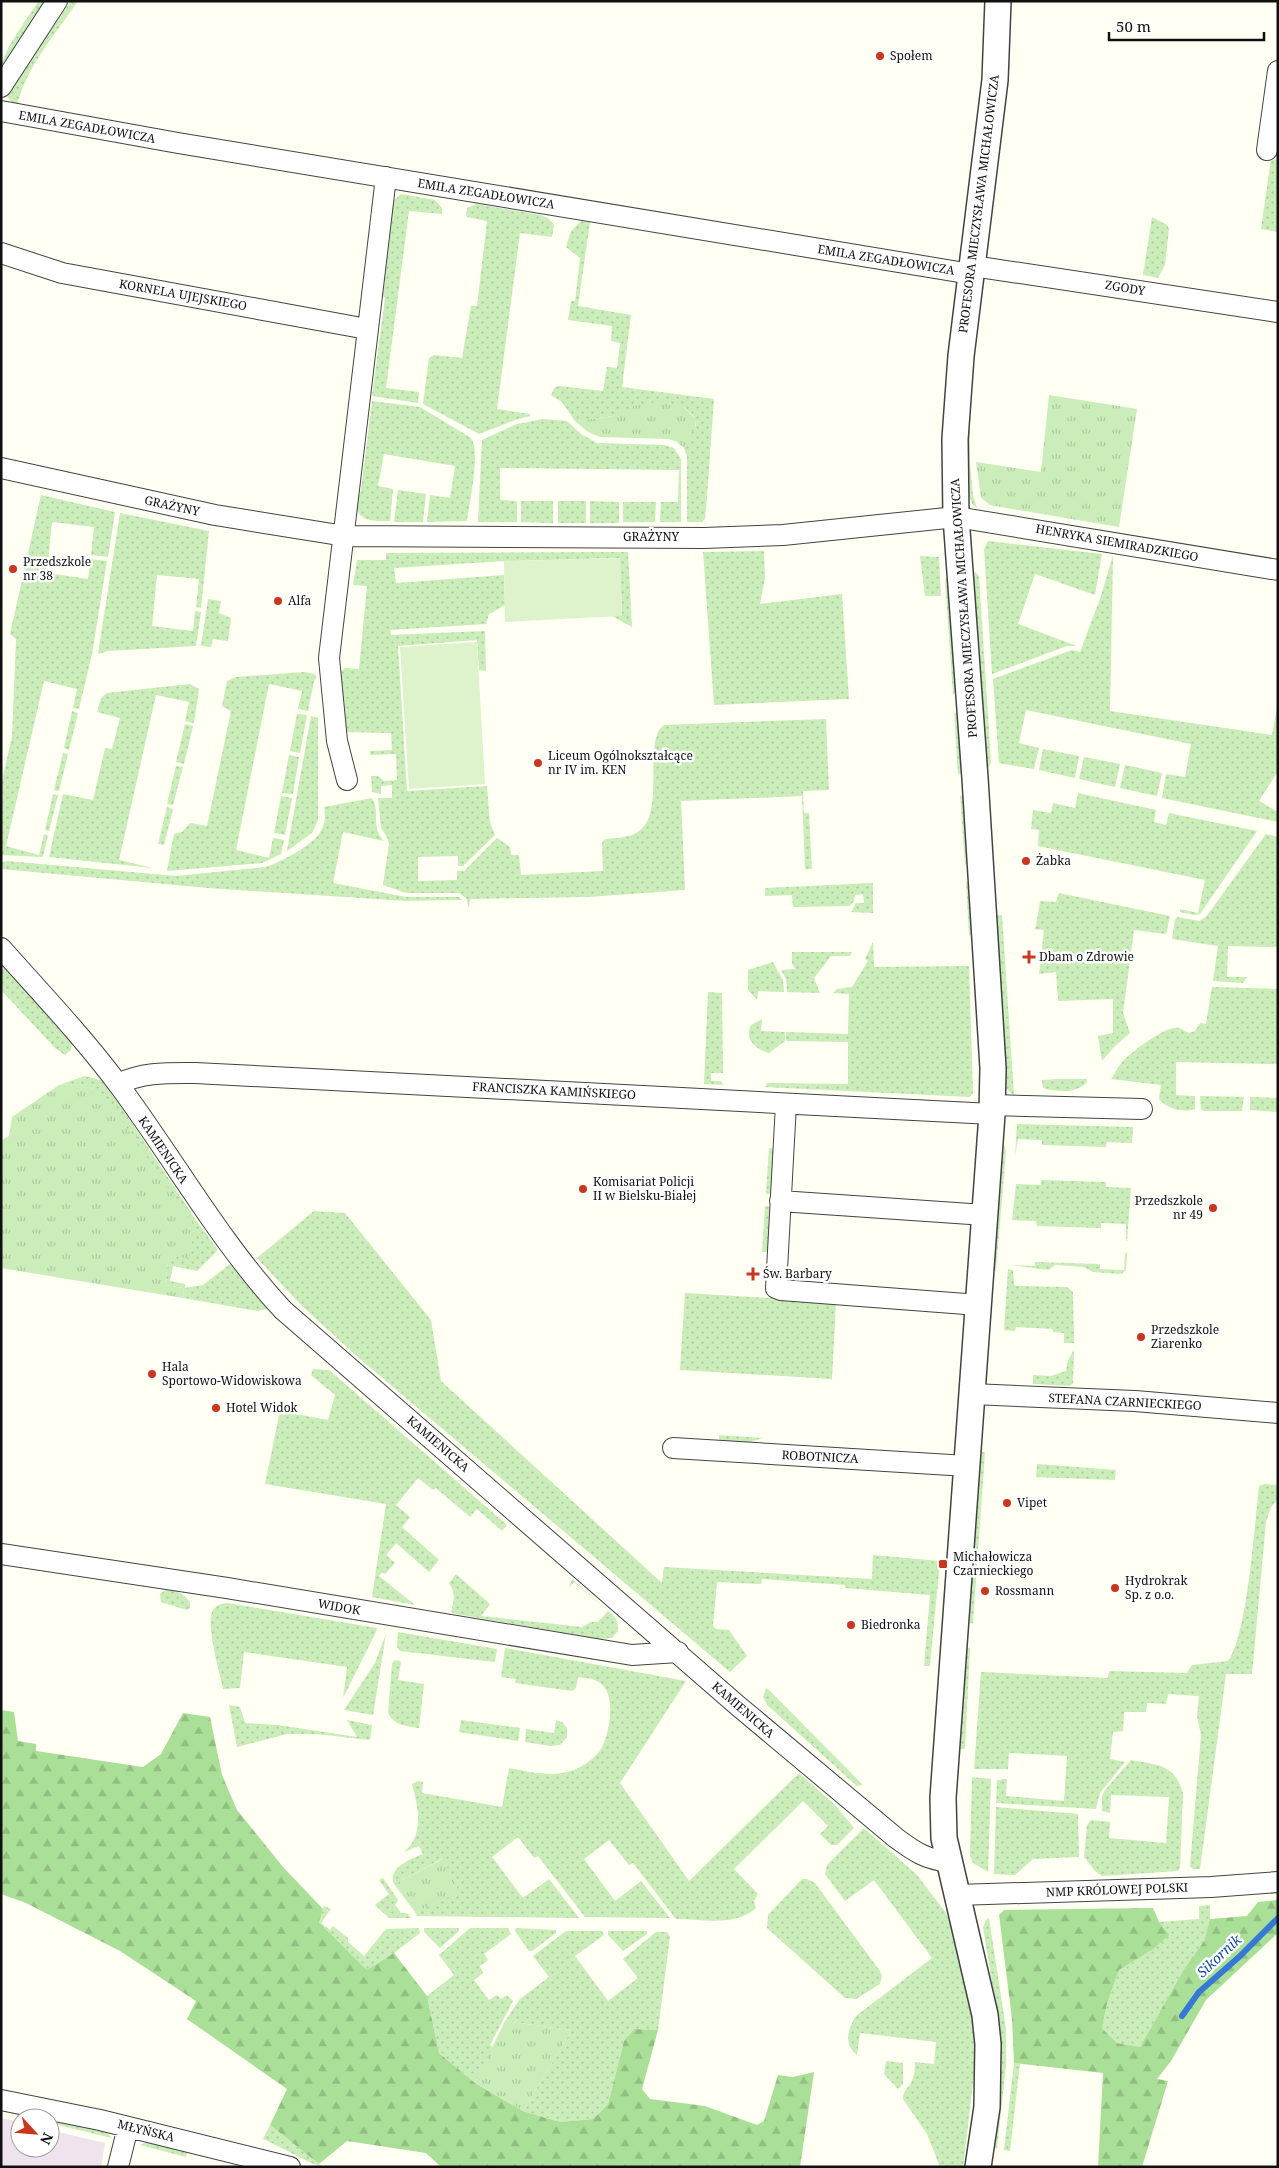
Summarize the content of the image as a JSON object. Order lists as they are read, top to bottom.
{
  "streets": {
    "street": [
      "EMILA ZEGADŁOWICZA",
      "PROFESORA MIECZYSŁAWA MICHAŁOWICZA",
      "ZGODY",
      "KORNELA UJEJSKIEGO",
      "GRAŻYNY",
      "HENRYKA SIEMIRADZKIEGO",
      "FRANCISZKA KAMIŃSKIEGO",
      "KAMIENICKA",
      "STEFANA CZARNIECKIEGO",
      "ROBOTNICZA",
      "WIDOK",
      "NMP KRÓLOWEJ POLSKI",
      "MŁYŃSKA"
    ]
  },
  "crossings": [
    ["EMILA ZEGADŁOWICZA", "PROFESORA MIECZYSŁAWA MICHAŁOWICZA"],
    ["EMILA ZEGADŁOWICZA", "ZGODY"],
    ["PROFESORA MIECZYSŁAWA MICHAŁOWICZA", "ZGODY"],
    ["PROFESORA MIECZYSŁAWA MICHAŁOWICZA", "GRAŻYNY"],
    ["PROFESORA MIECZYSŁAWA MICHAŁOWICZA", "HENRYKA SIEMIRADZKIEGO"],
    ["PROFESORA MIECZYSŁAWA MICHAŁOWICZA", "FRANCISZKA KAMIŃSKIEGO"],
    ["PROFESORA MIECZYSŁAWA MICHAŁOWICZA", "KAMIENICKA"],
    ["PROFESORA MIECZYSŁAWA MICHAŁOWICZA", "STEFANA CZARNIECKIEGO"],
    ["PROFESORA MIECZYSŁAWA MICHAŁOWICZA", "ROBOTNICZA"],
    ["PROFESORA MIECZYSŁAWA MICHAŁOWICZA", "NMP KRÓLOWEJ POLSKI"],
    ["GRAŻYNY", "HENRYKA SIEMIRADZKIEGO"],
    ["FRANCISZKA KAMIŃSKIEGO", "KAMIENICKA"],
    ["KAMIENICKA", "WIDOK"]
  ],
  "water": ["Sikornik"],
  "places": {
    "other": [
      "Społem",
      "Przedszkole nr 38",
      "Alfa",
      "Liceum Ogólnokształcące nr IV im. KEN",
      "Żabka",
      "Komisariat Policji II w Bielsku-Białej",
      "Przedszkole nr 49",
      "Przedszkole Ziarenko",
      "Hala Sportowo-Widowiskowa",
      "Hotel Widok",
      "Vipet",
      "Hydrokrak Sp. z o.o.",
      "Rossmann",
      "Biedronka"
    ],
    "health": ["Dbam o Zdrowie", "Św. Barbary"],
    "transit": ["Michałowicza Czarnieckiego"]
  },
  "scale_bar": "50 m",
  "north": "bottom right"
}
